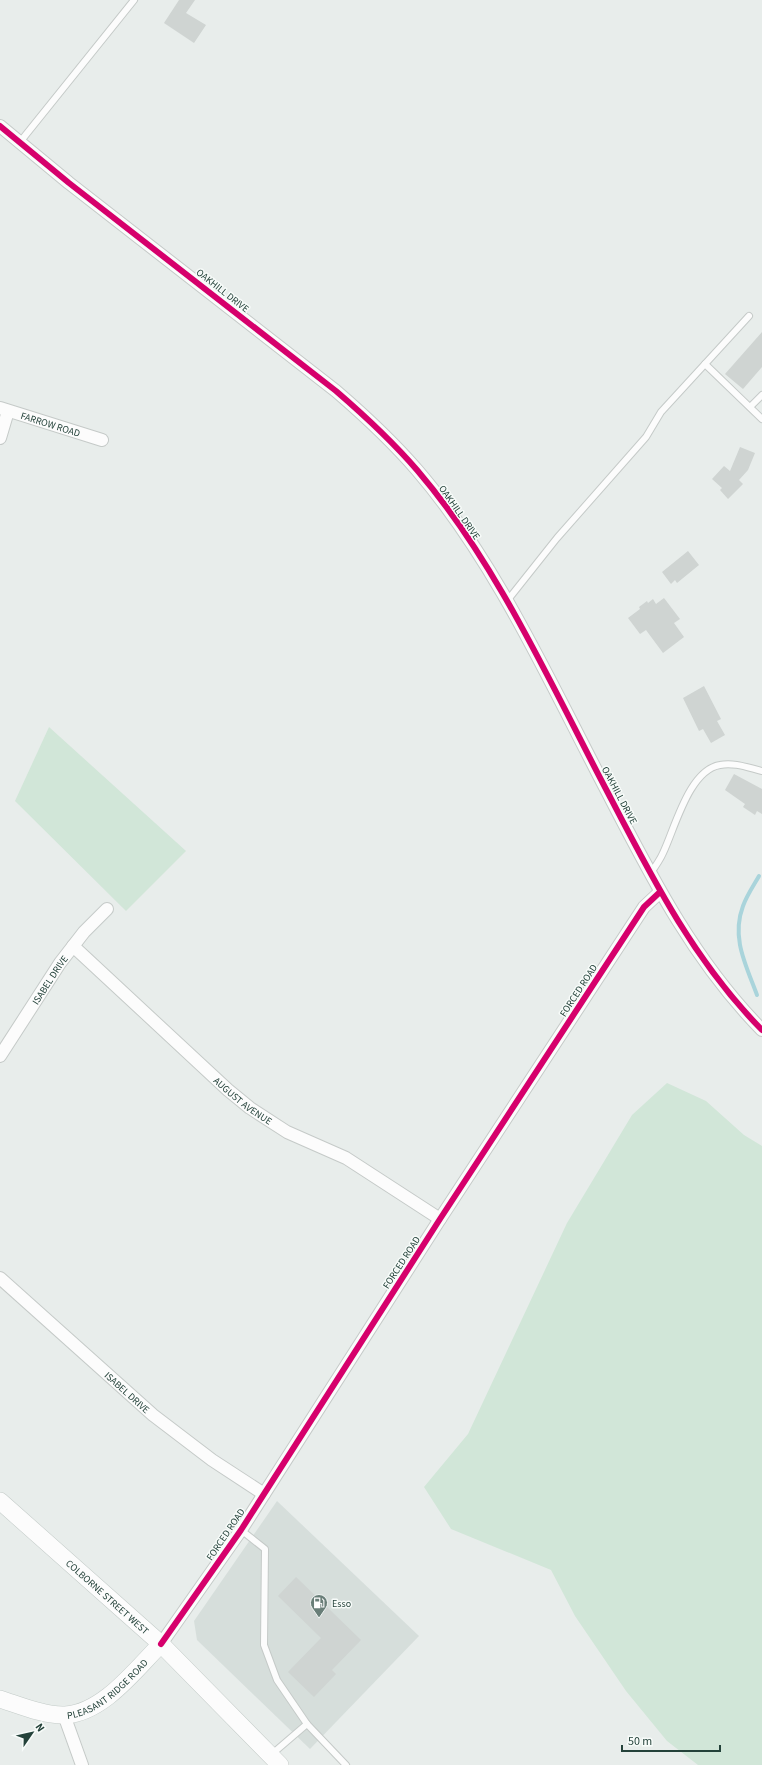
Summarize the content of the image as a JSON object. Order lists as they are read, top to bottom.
{
  "streets": {
    "main road": ["COLBORNE STREET WEST", "PLEASANT RIDGE ROAD"],
    "street": [
      "OAKHILL DRIVE",
      "FARROW ROAD",
      "ISABEL DRIVE",
      "FORCED ROAD",
      "AUGUST AVENUE"
    ]
  },
  "crossings": [
    ["OAKHILL DRIVE", "FORCED ROAD"],
    ["ISABEL DRIVE", "FORCED ROAD"],
    ["ISABEL DRIVE", "AUGUST AVENUE"],
    ["FORCED ROAD", "AUGUST AVENUE"],
    ["FORCED ROAD", "COLBORNE STREET WEST"],
    ["FORCED ROAD", "PLEASANT RIDGE ROAD"],
    ["COLBORNE STREET WEST", "PLEASANT RIDGE ROAD"]
  ],
  "places": {
    "fuel station": ["Esso"]
  },
  "scale_bar": "50 m",
  "north": "top right"
}
